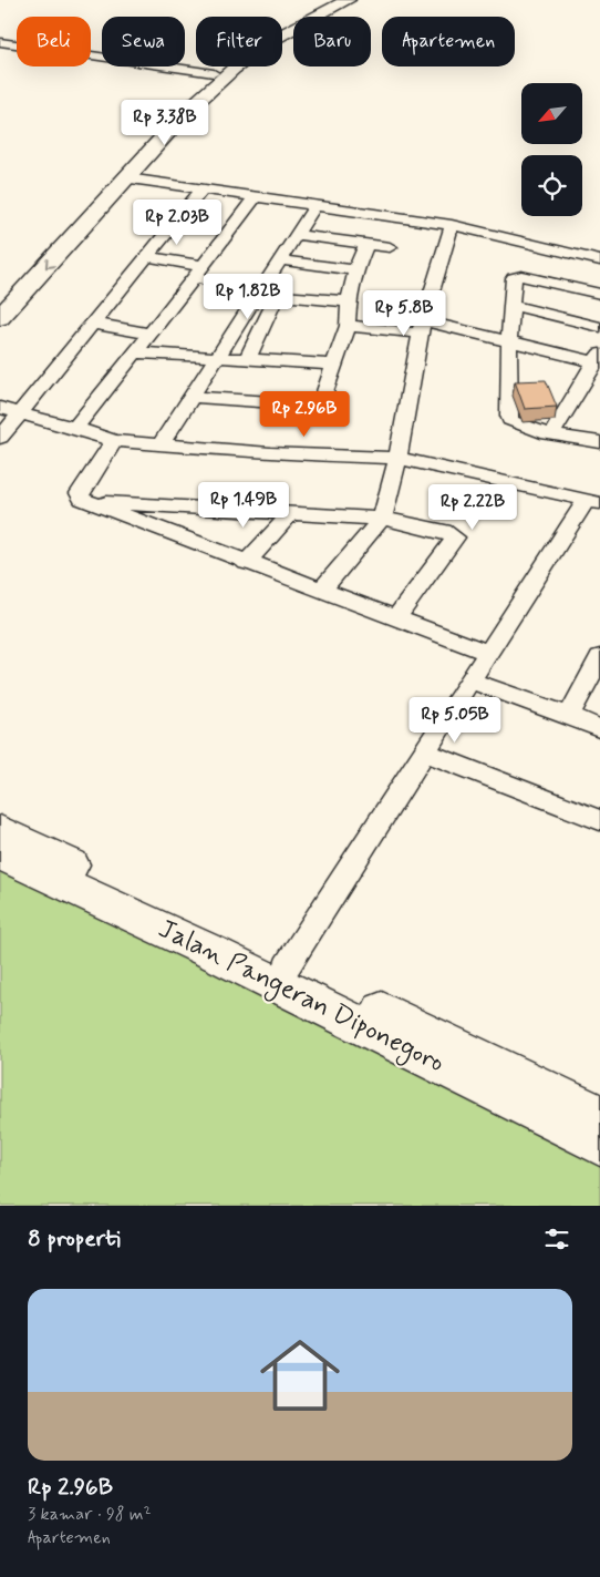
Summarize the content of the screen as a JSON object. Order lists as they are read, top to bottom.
{
  "streets": {
    "main road": ["Jalan Pangeran Diponegoro"]
  },
  "north": "bottom left",
  "page": {
    "chip": [
      "Beli",
      "Sewa",
      "Filter",
      "Baru",
      "Apartemen"
    ],
    "price": [
      "Rp 3.38B",
      "Rp 2.03B",
      "Rp 1.82B",
      "Rp 5.8B",
      "Rp 2.96B",
      "Rp 1.49B",
      "Rp 2.22B",
      "Rp 5.05B"
    ],
    "heading": "8 properti",
    "list": [
      {
        "name": "Rp 2.96B",
        "note": "3 kamar · 98 m² · Apartemen"
      }
    ]
  }
}
